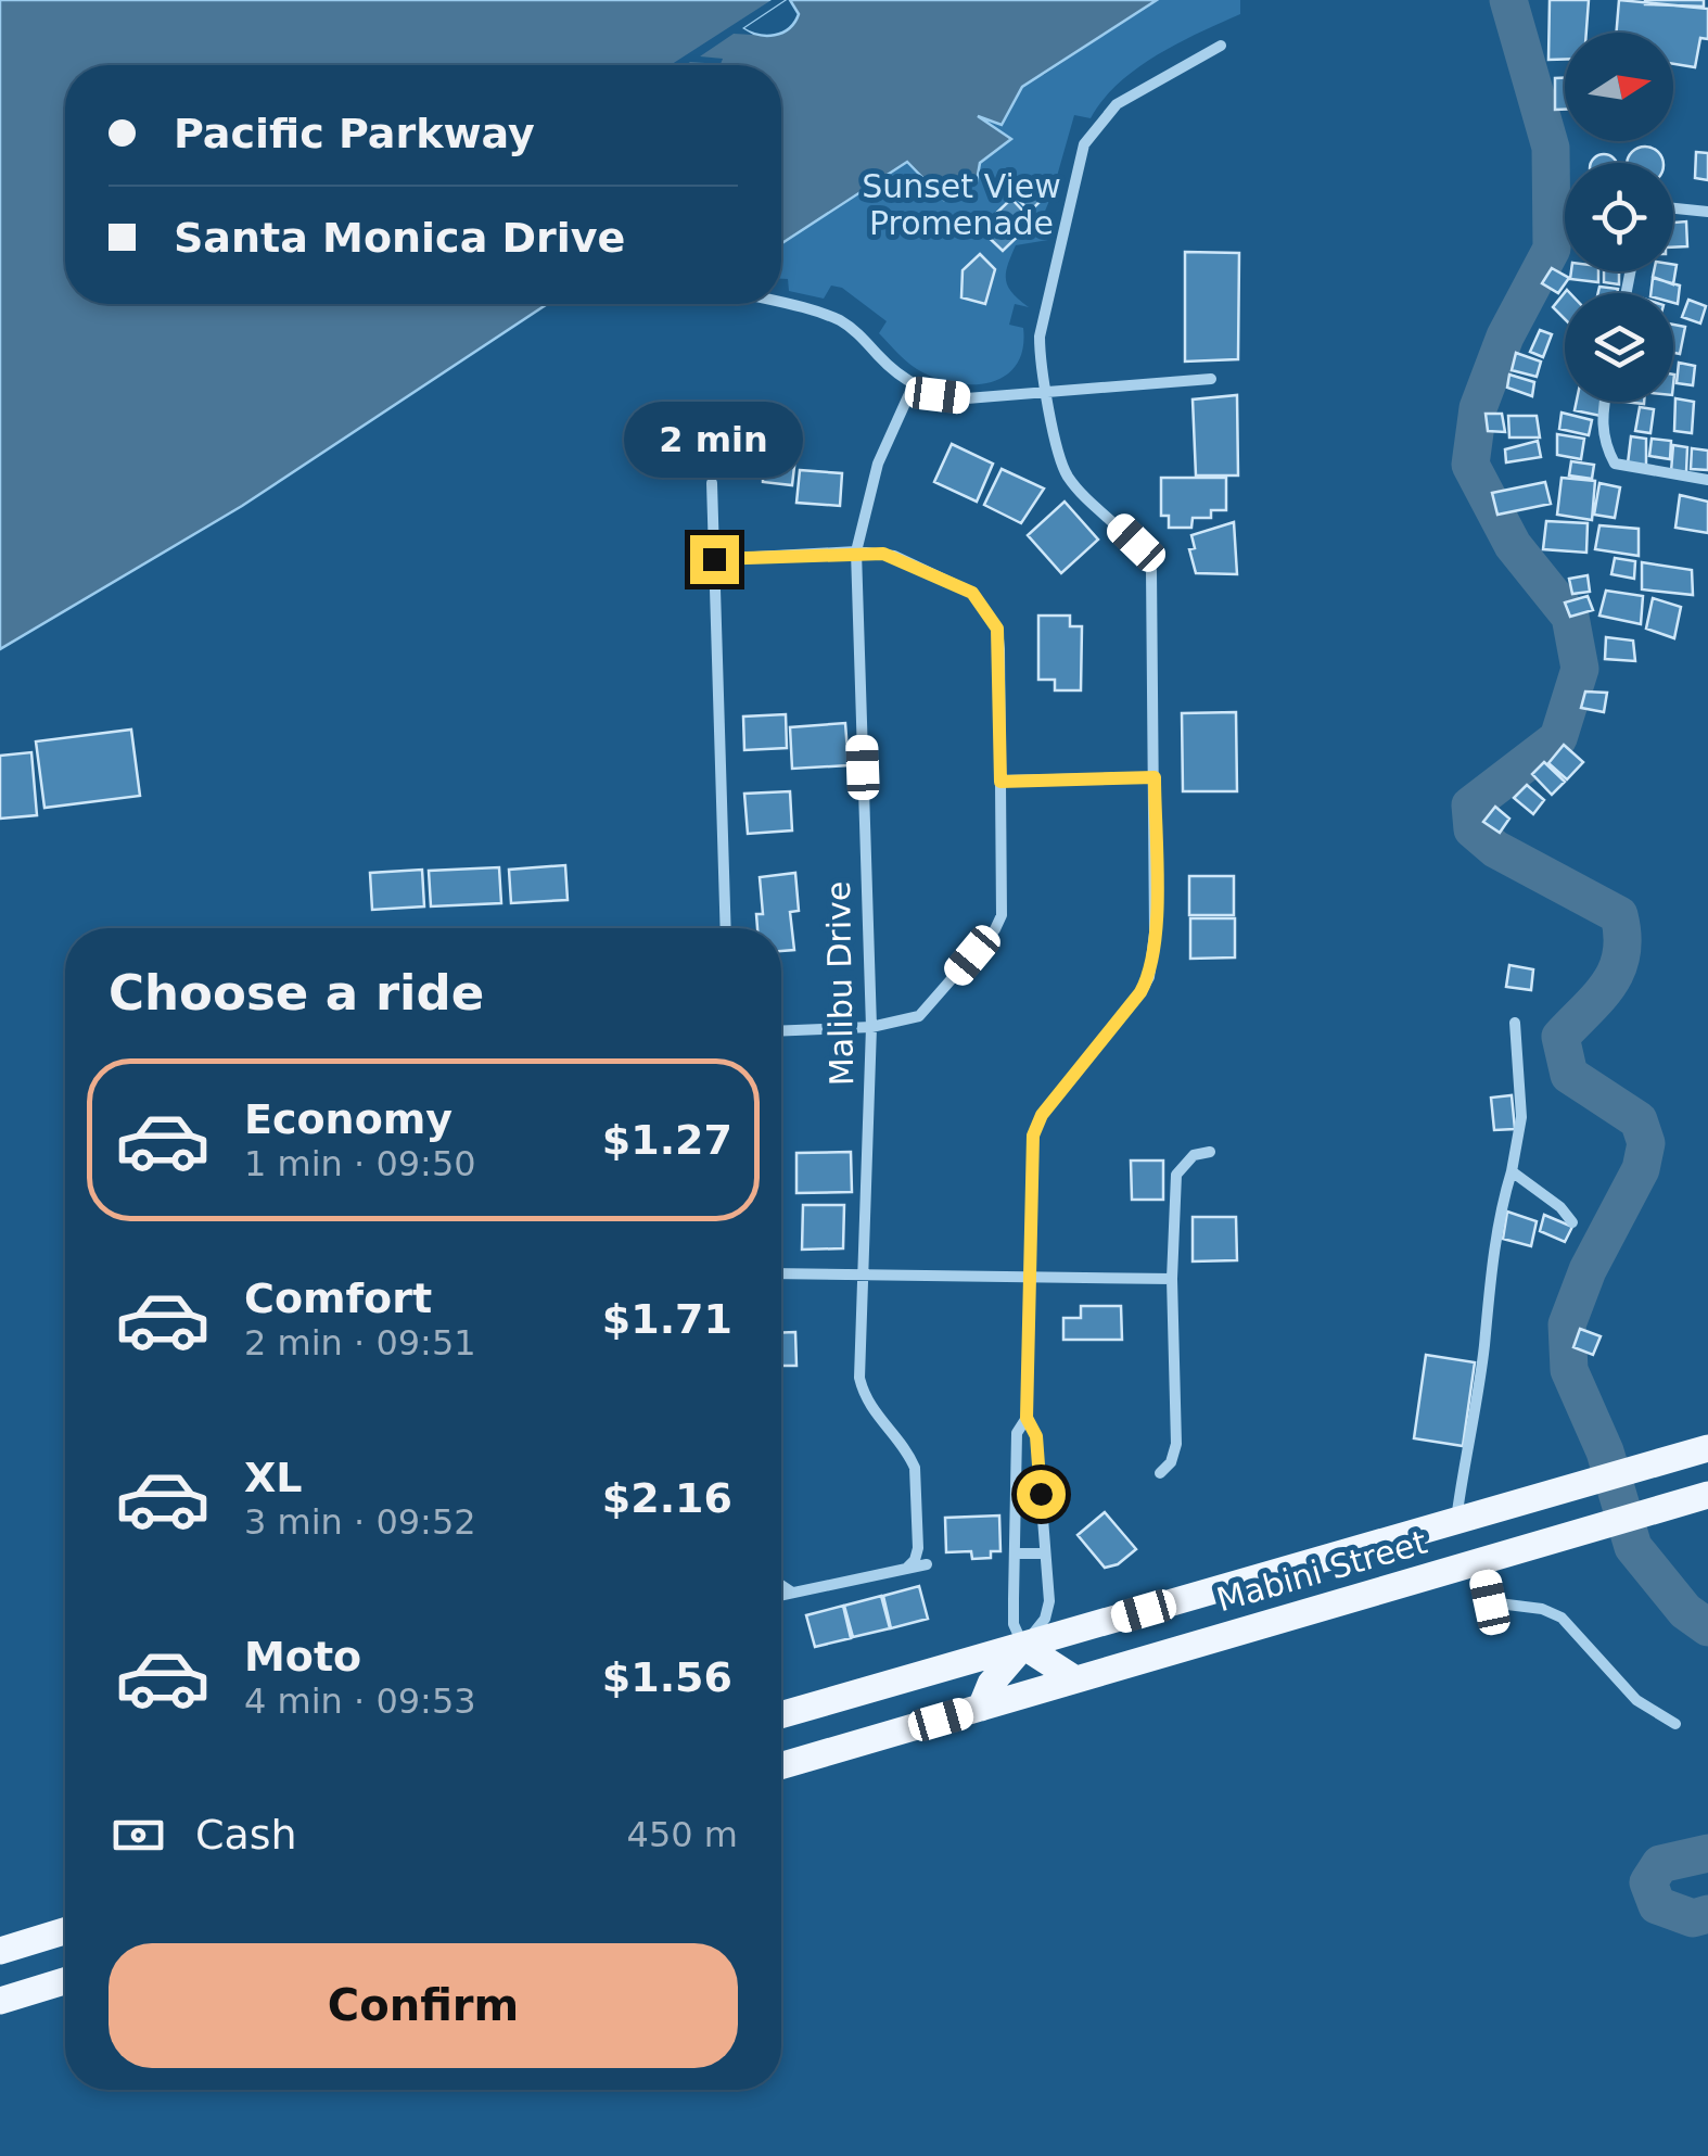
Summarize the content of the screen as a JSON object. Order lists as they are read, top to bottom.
{
  "streets": {
    "main road": ["Mabini Street"],
    "street": ["Malibu Drive"]
  },
  "parks": ["Sunset View Promenade"],
  "north": "right",
  "page": {
    "banner": ["Pacific Parkway", "Santa Monica Drive"],
    "bubble": "2 min",
    "heading": "Choose a ride",
    "list": [
      {
        "name": "Economy",
        "note": "1 min · 09:50",
        "value": "$1.27"
      },
      {
        "name": "Comfort",
        "note": "2 min · 09:51",
        "value": "$1.71"
      },
      {
        "name": "XL",
        "note": "3 min · 09:52",
        "value": "$2.16"
      },
      {
        "name": "Moto",
        "note": "4 min · 09:53",
        "value": "$1.56"
      }
    ],
    "pay": ["Cash", "450 m"],
    "buttons": "Confirm"
  }
}
